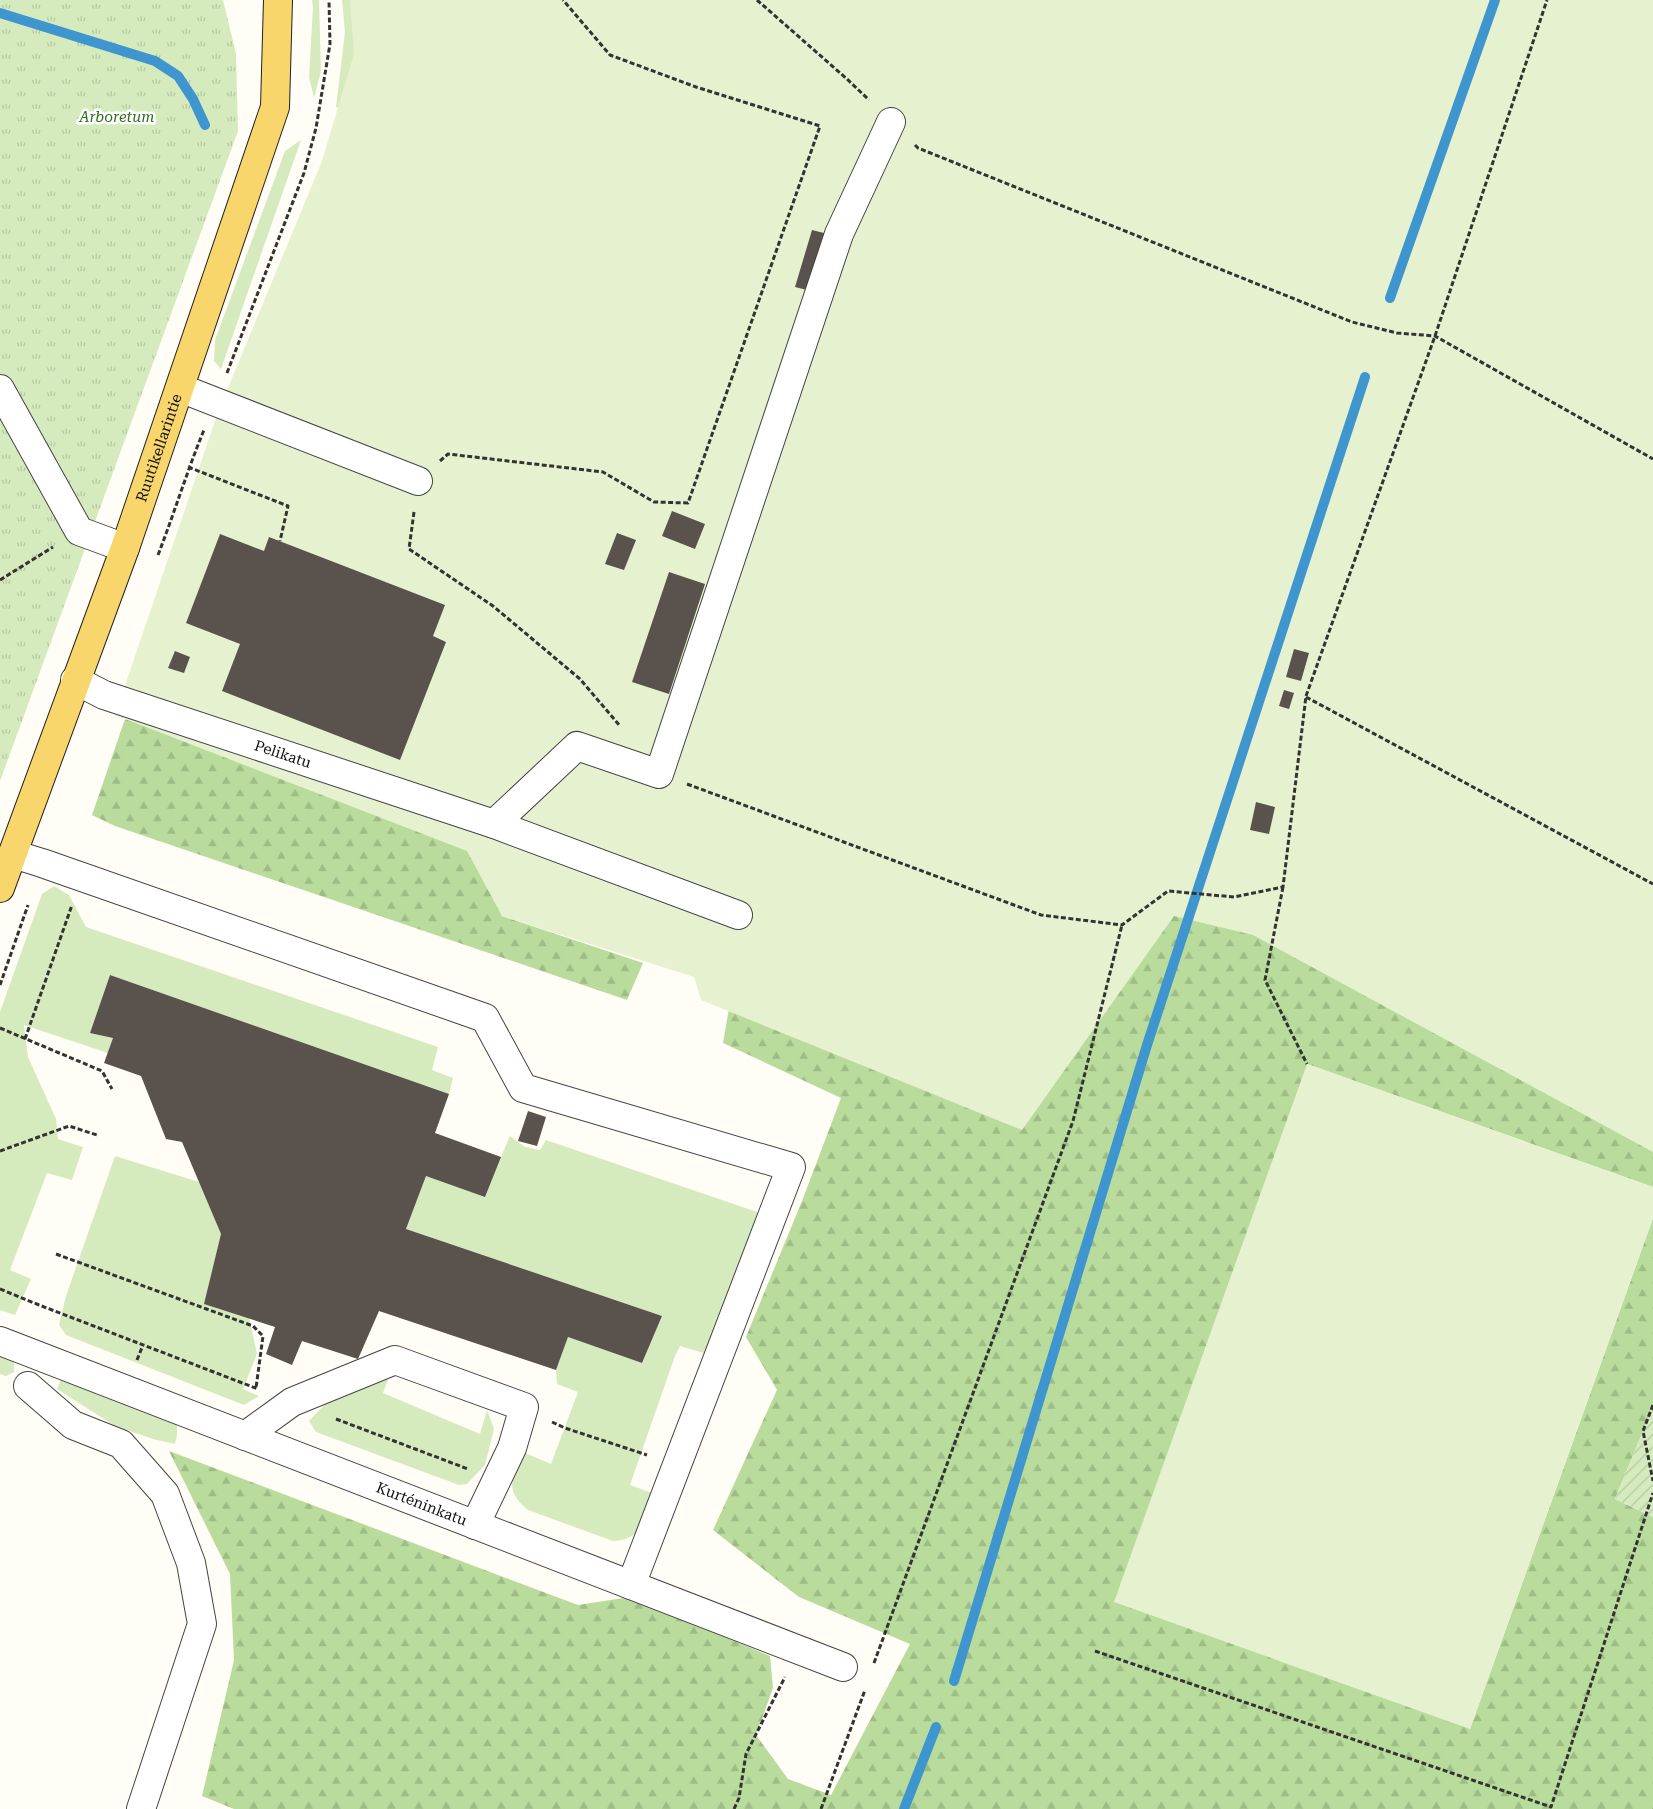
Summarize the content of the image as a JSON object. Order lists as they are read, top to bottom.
{
  "streets": {
    "main road": ["Ruutikellarintie"],
    "street": ["Pelikatu", "Kurténinkatu"]
  },
  "crossings": [
    ["Ruutikellarintie", "Pelikatu"]
  ],
  "parks": ["Arboretum"]
}
